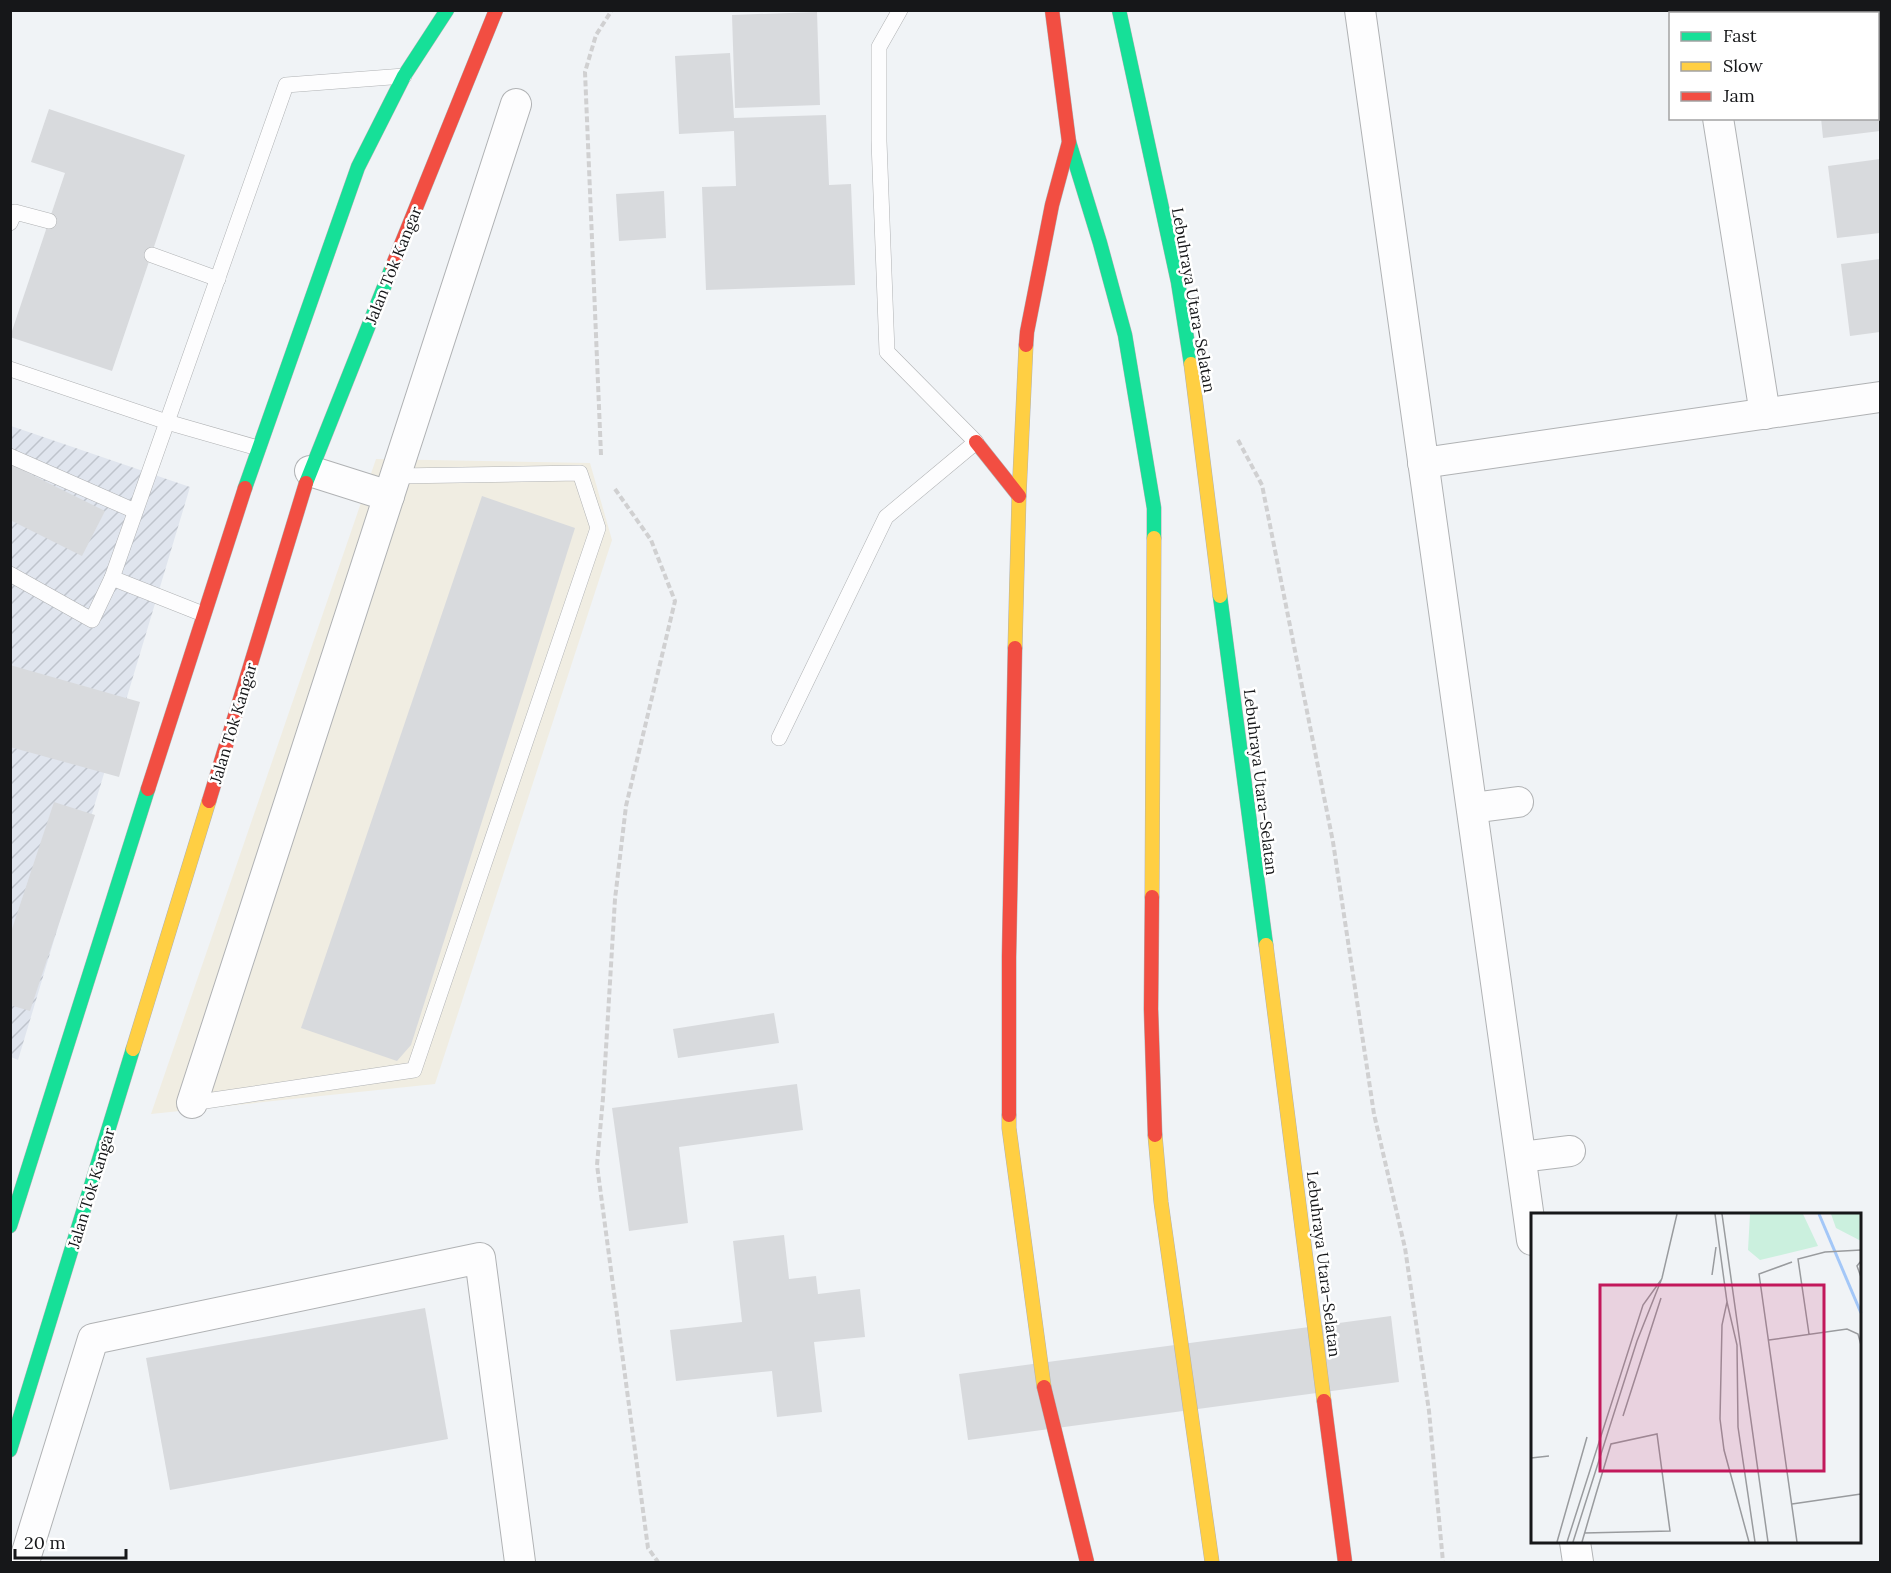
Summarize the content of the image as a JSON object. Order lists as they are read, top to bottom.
{
  "streets": {
    "main road": ["Jalan Tok Kangar", "Lebuhraya Utara–Selatan"]
  },
  "legend": ["Fast", "Slow", "Jam"],
  "scale_bar": "20 m"
}
